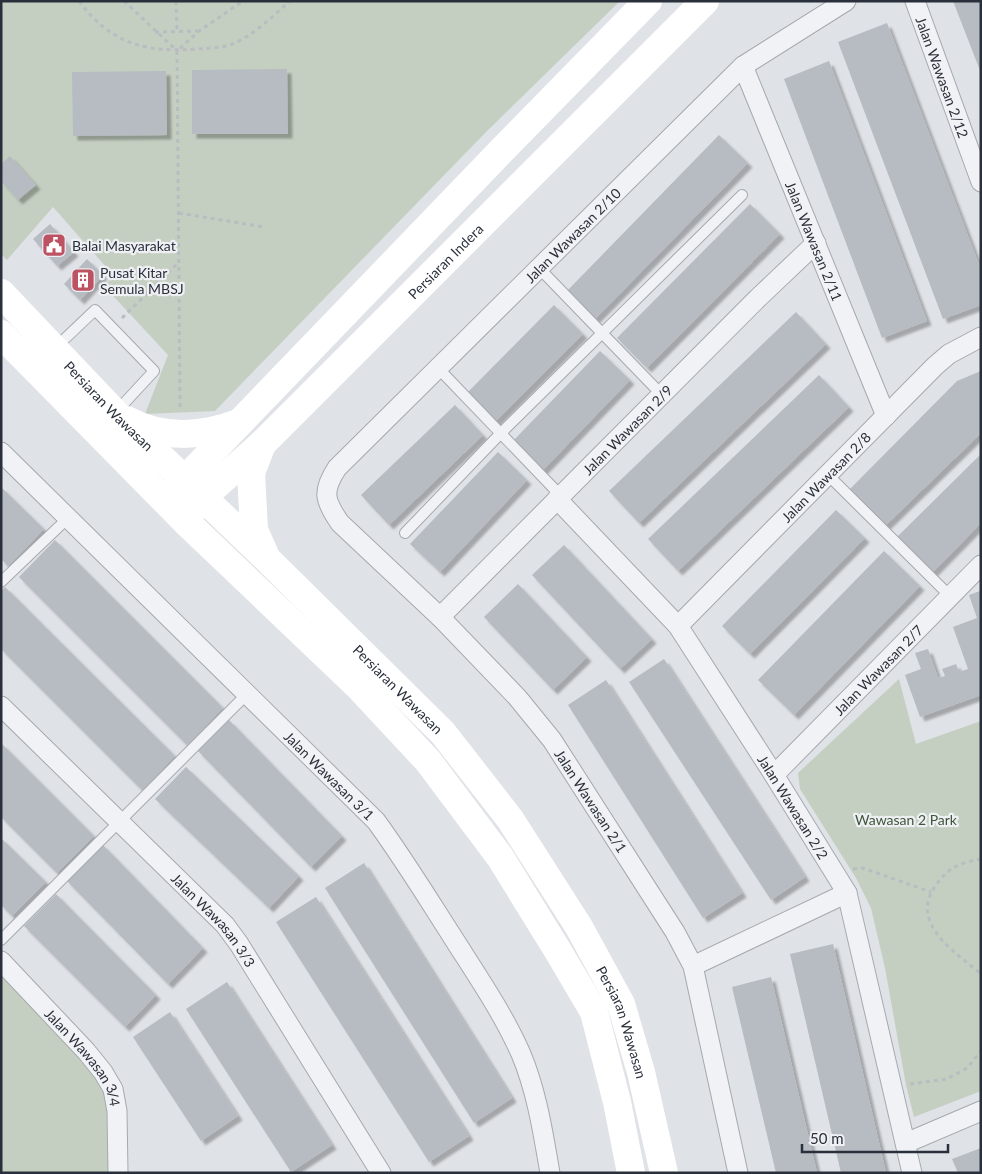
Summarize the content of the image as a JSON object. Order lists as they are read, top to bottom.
{
  "streets": {
    "main road": ["Persiaran Indera", "Persiaran Wawasan"],
    "street": [
      "Jalan Wawasan 2/12",
      "Jalan Wawasan 2/10",
      "Jalan Wawasan 2/11",
      "Jalan Wawasan 2/9",
      "Jalan Wawasan 2/8",
      "Jalan Wawasan 2/7",
      "Jalan Wawasan 3/1",
      "Jalan Wawasan 2/1",
      "Jalan Wawasan 2/2",
      "Jalan Wawasan 3/3",
      "Jalan Wawasan 3/4"
    ]
  },
  "crossings": [
    ["Jalan Wawasan 2/10", "Jalan Wawasan 2/11"],
    ["Jalan Wawasan 2/10", "Jalan Wawasan 2/1"],
    ["Jalan Wawasan 2/11", "Jalan Wawasan 2/9"],
    ["Jalan Wawasan 2/11", "Jalan Wawasan 2/8"],
    ["Persiaran Indera", "Persiaran Wawasan"],
    ["Jalan Wawasan 2/9", "Jalan Wawasan 2/1"],
    ["Jalan Wawasan 2/9", "Jalan Wawasan 2/2"],
    ["Jalan Wawasan 2/8", "Jalan Wawasan 2/2"],
    ["Jalan Wawasan 2/7", "Jalan Wawasan 2/2"]
  ],
  "parks": ["Wawasan 2 Park"],
  "places": {
    "public building": ["Balai Masyarakat"],
    "building": ["Pusat Kitar Semula MBSJ"]
  },
  "scale_bar": "50 m"
}
